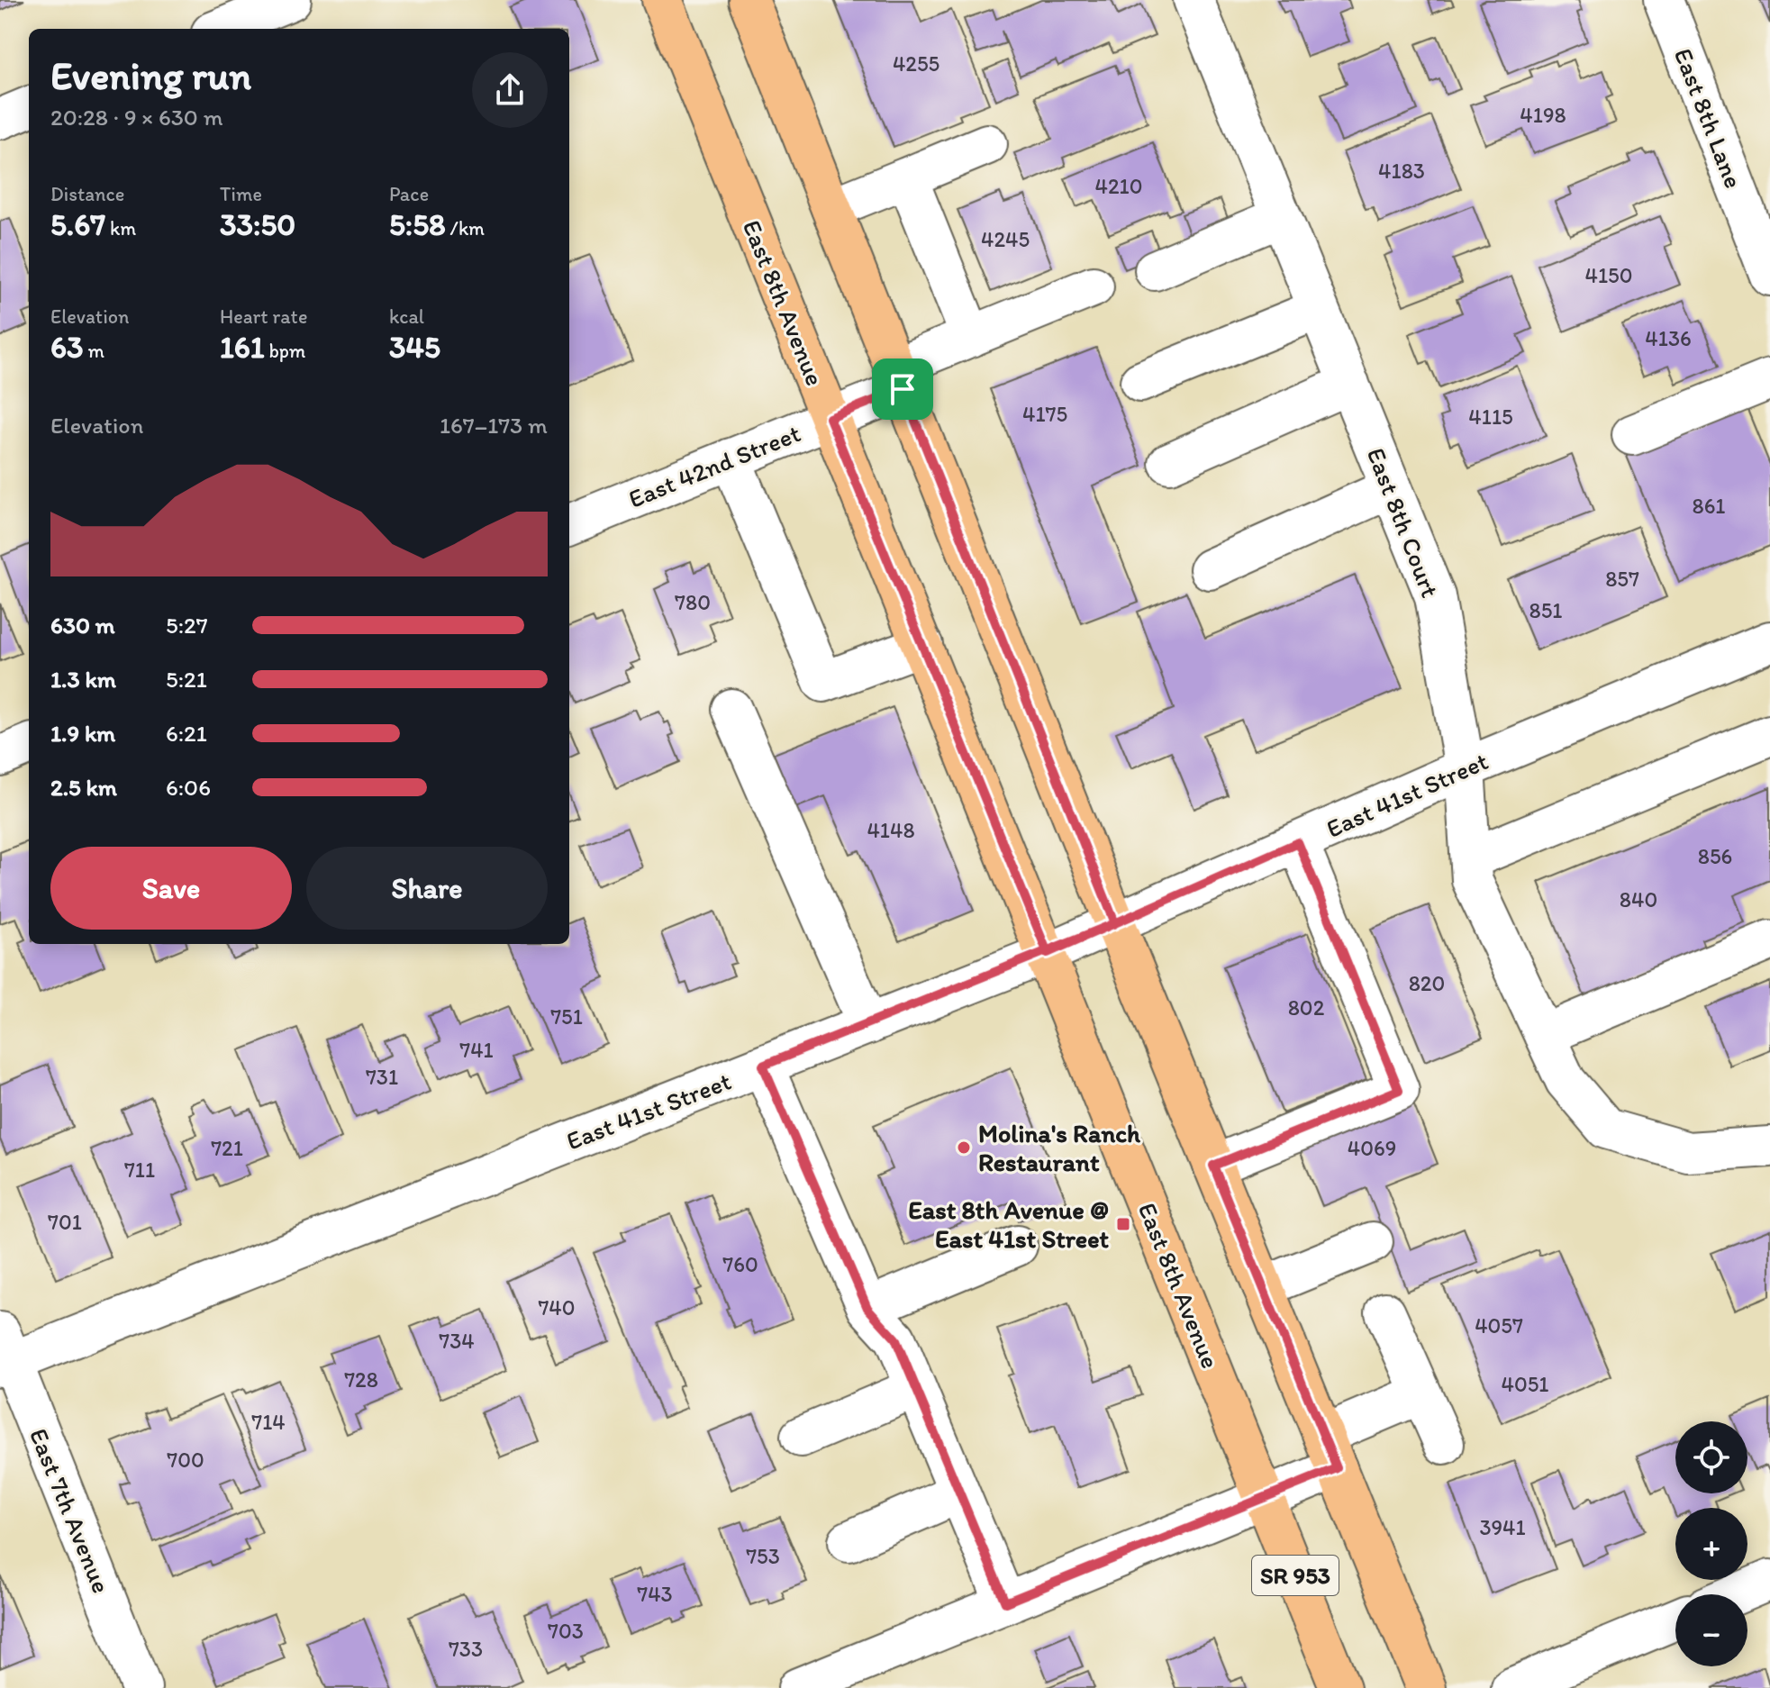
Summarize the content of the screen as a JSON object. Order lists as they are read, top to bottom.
{
  "streets": {
    "main road": ["East 8th Avenue", "SR 953"],
    "street": [
      "East 8th Lane",
      "East 42nd Street",
      "East 8th Court",
      "East 41st Street",
      "East 7th Avenue"
    ]
  },
  "crossings": [
    ["East 8th Avenue", "East 42nd Street"],
    ["East 8th Avenue", "East 41st Street"],
    ["East 42nd Street", "SR 953"],
    ["East 8th Court", "East 41st Street"],
    ["East 41st Street", "East 7th Avenue"],
    ["East 41st Street", "SR 953"]
  ],
  "places": {
    "other": ["Molina's Ranch Restaurant"],
    "transit": ["East 8th Avenue @ East 41st Street"]
  },
  "house_numbers": [
    "4255",
    "4198",
    "4183",
    "4210",
    "4245",
    "4150",
    "4136",
    "4175",
    "4115",
    "861",
    "857",
    "780",
    "851",
    "4148",
    "856",
    "840",
    "820",
    "802",
    "751",
    "741",
    "731",
    "721",
    "4069",
    "711",
    "701",
    "760",
    "740",
    "4057",
    "734",
    "728",
    "4051",
    "714",
    "700",
    "3941",
    "753",
    "743",
    "703",
    "733"
  ],
  "page": {
    "heading": ["Evening run", "20:28 · 9 × 630 m"],
    "stats": [
      ["Distance", "5.67 km"],
      ["Time", "33:50"],
      ["Pace", "5:58 /km"],
      ["Elevation", "63 m"],
      ["Heart rate", "161 bpm"],
      ["kcal", "345"]
    ],
    "chart": ["Elevation", "167–173 m"],
    "list": [
      {
        "name": "630 m",
        "note": "5:27"
      },
      {
        "name": "1.3 km",
        "note": "5:21"
      },
      {
        "name": "1.9 km",
        "note": "6:21"
      },
      {
        "name": "2.5 km",
        "note": "6:06"
      }
    ],
    "buttons": ["Save", "Share"],
    "map_buttons": ["+", "−"]
  }
}
